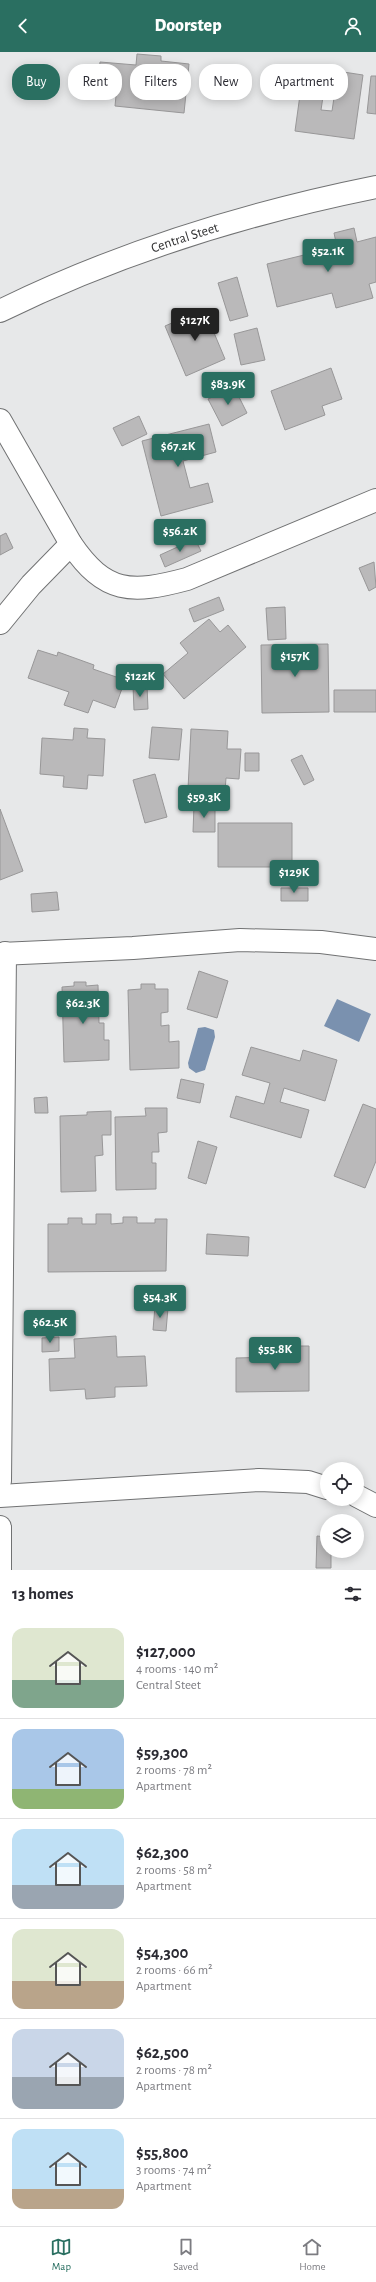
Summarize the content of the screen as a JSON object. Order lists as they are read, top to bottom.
{
  "streets": {
    "street": ["Central Steet"]
  },
  "page": {
    "header": "Doorstep",
    "chip": [
      "Buy",
      "Rent",
      "Filters",
      "New",
      "Apartment"
    ],
    "price": [
      "$52.1K",
      "$127K",
      "$83.9K",
      "$67.2K",
      "$56.2K",
      "$157K",
      "$122K",
      "$59.3K",
      "$129K",
      "$62.3K",
      "$54.3K",
      "$62.5K",
      "$55.8K"
    ],
    "heading": "13 homes",
    "list": [
      {
        "name": "$127,000",
        "note": "4 rooms · 140 m² · Central Steet"
      },
      {
        "name": "$59,300",
        "note": "2 rooms · 78 m² · Apartment"
      },
      {
        "name": "$62,300",
        "note": "2 rooms · 58 m² · Apartment"
      },
      {
        "name": "$54,300",
        "note": "2 rooms · 66 m² · Apartment"
      },
      {
        "name": "$62,500",
        "note": "2 rooms · 78 m² · Apartment"
      },
      {
        "name": "$55,800",
        "note": "3 rooms · 74 m² · Apartment"
      }
    ],
    "tabs": ["Map", "Saved", "Home"]
  }
}
